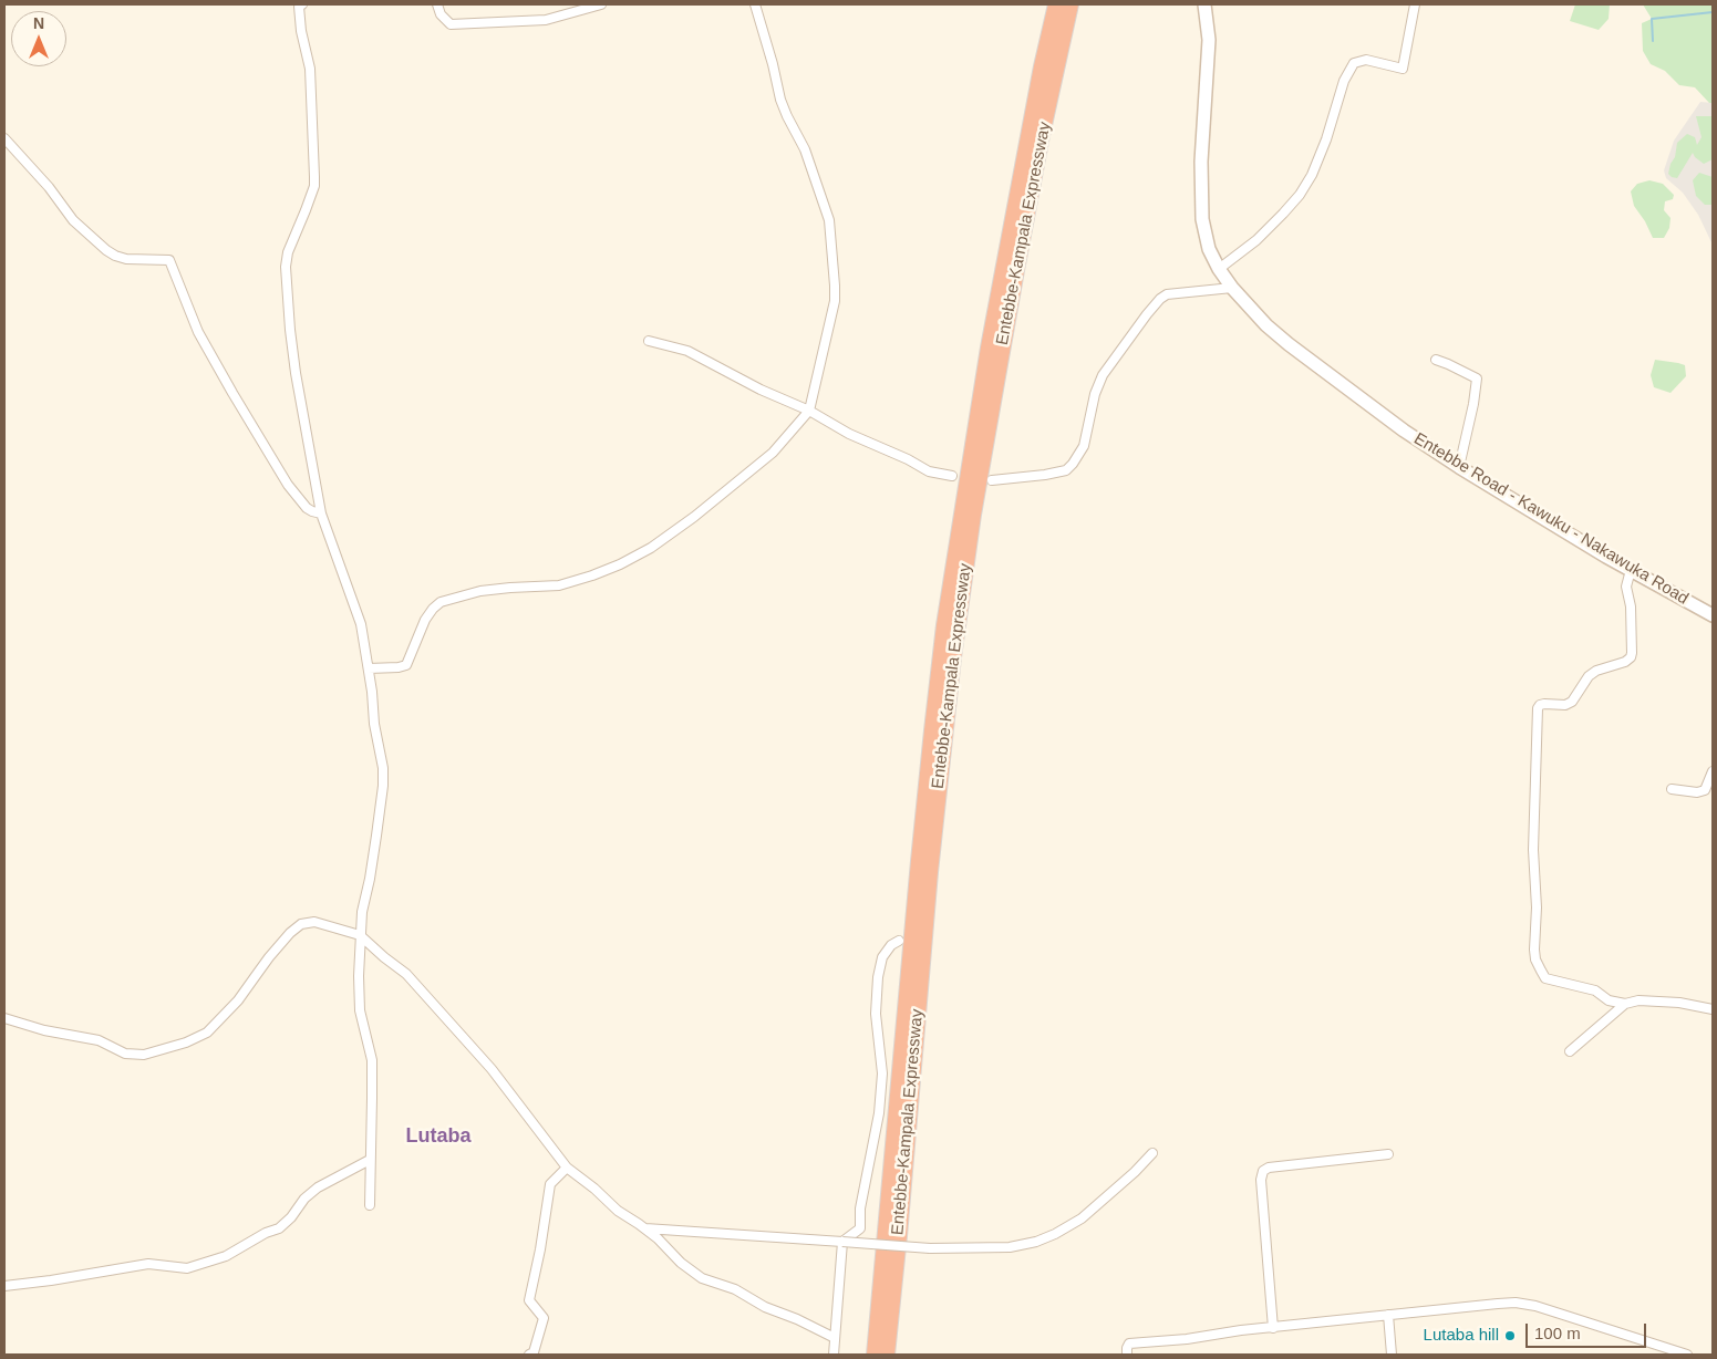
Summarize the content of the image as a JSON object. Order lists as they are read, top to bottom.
{
  "streets": {
    "highway": ["Entebbe-Kampala Expressway"],
    "main road": ["Entebbe Road - Kawuku - Nakawuka Road"]
  },
  "districts": ["Lutaba"],
  "places": ["Lutaba hill"],
  "scale_bar": "100 m",
  "north": "top"
}
